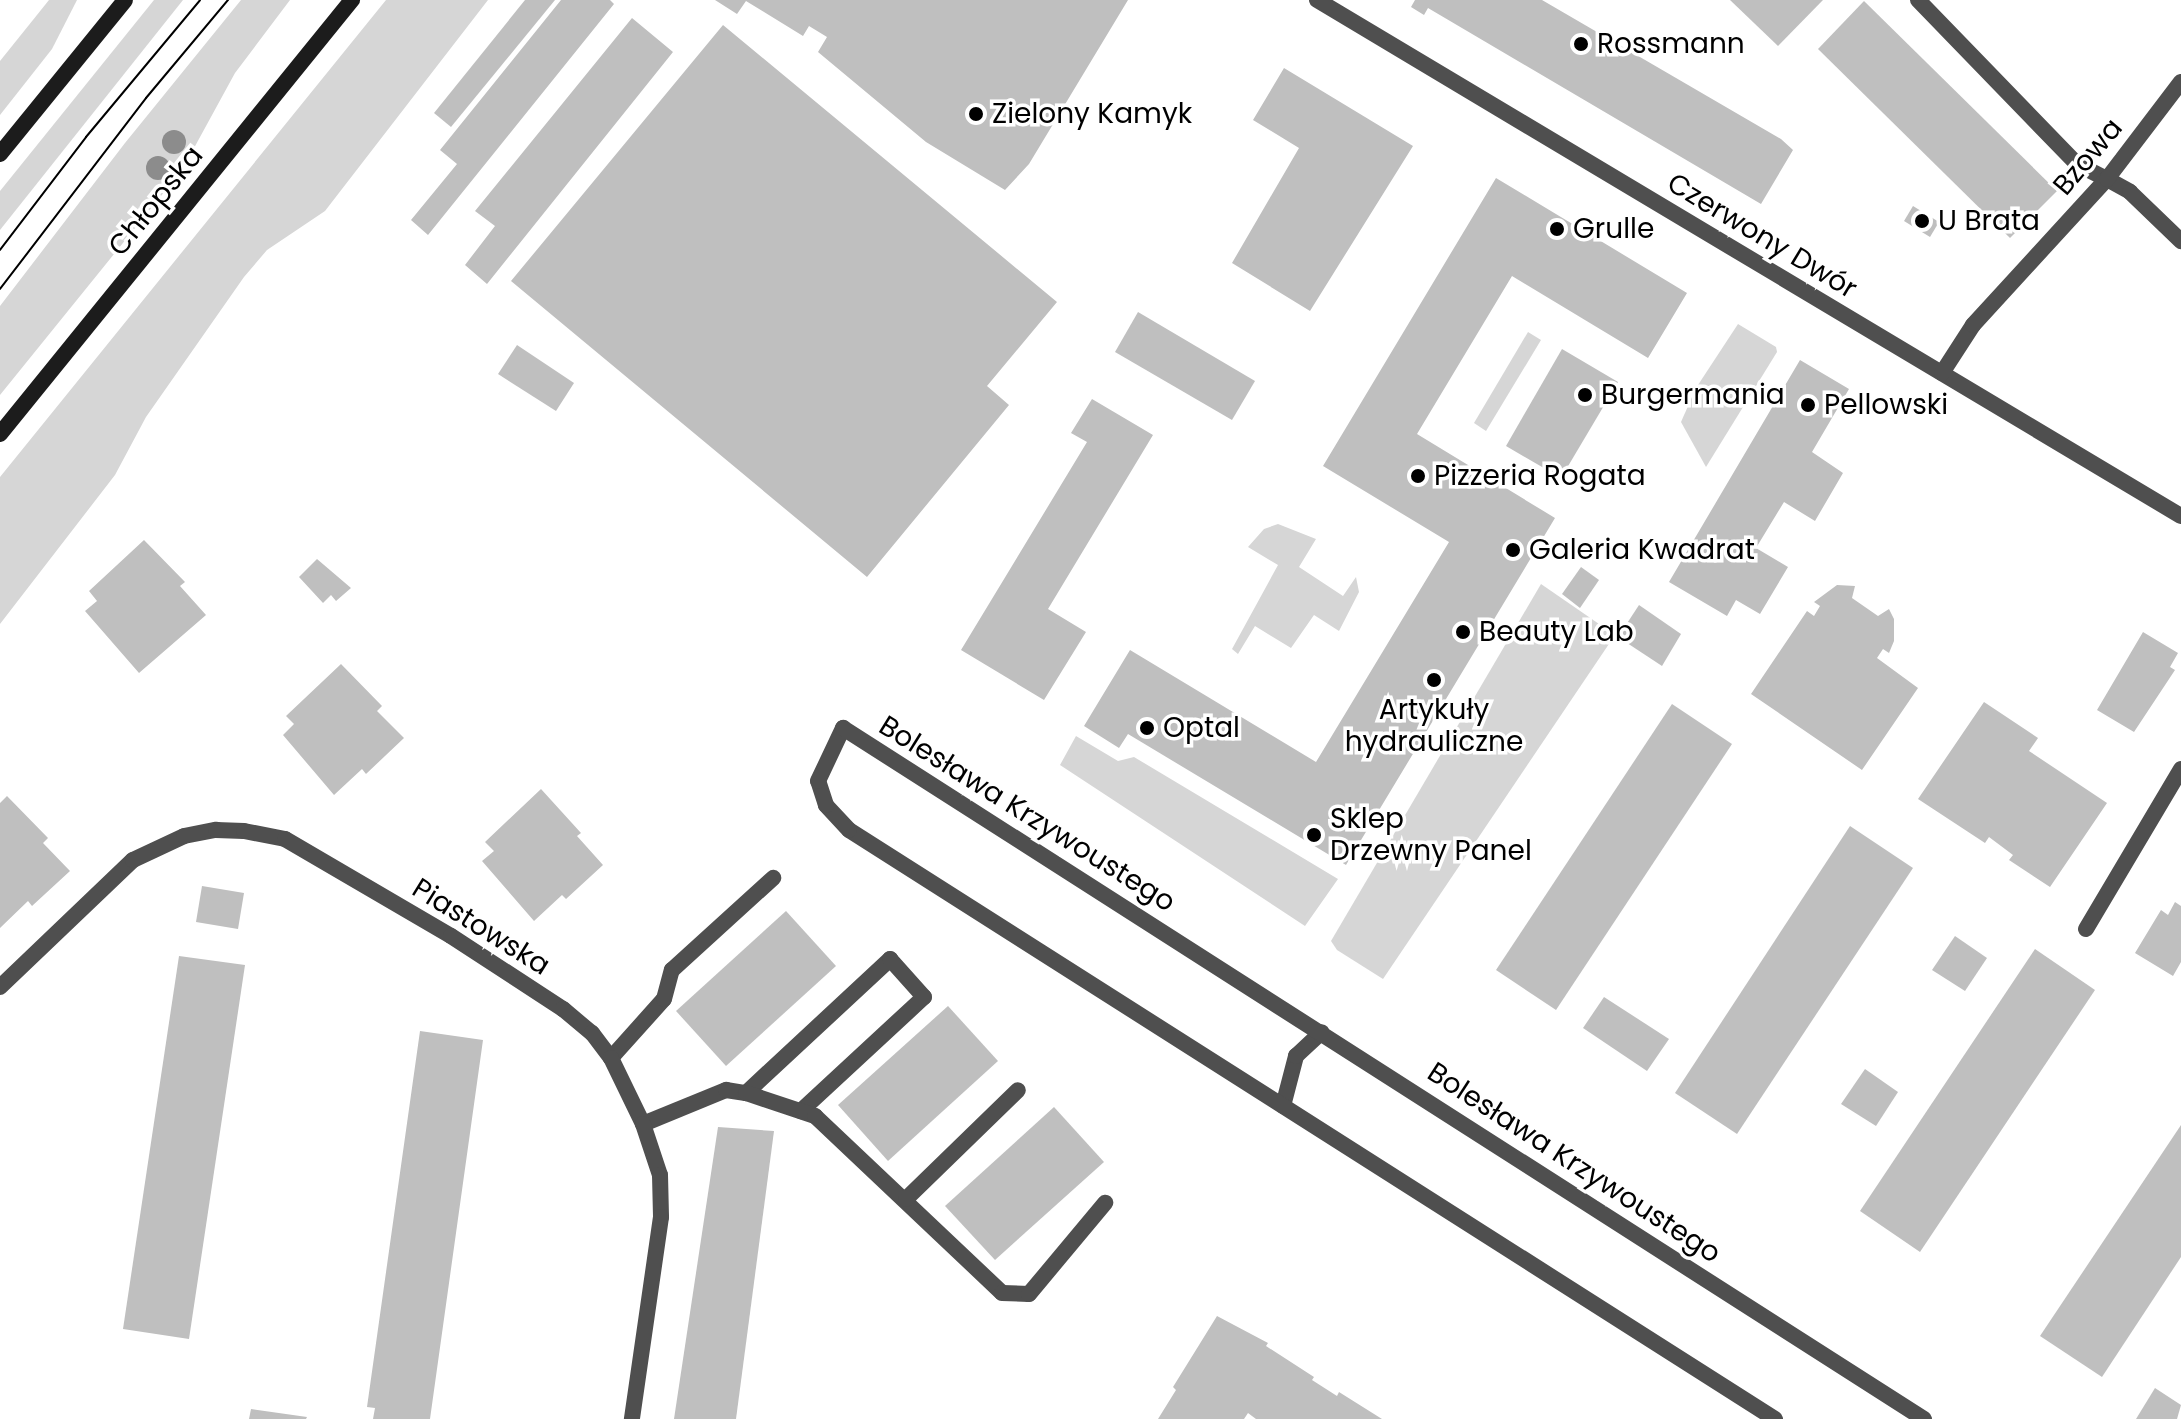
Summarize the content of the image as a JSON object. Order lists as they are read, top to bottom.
{
  "streets": {
    "main road": ["Chłopska"],
    "street": [
      "Bzowa",
      "Czerwony Dwór",
      "Bolesława Krzywoustego",
      "Piastowska"
    ]
  },
  "crossings": [
    ["Bzowa", "Czerwony Dwór"]
  ],
  "places": [
    "Rossmann",
    "Zielony Kamyk",
    "U Brata",
    "Grulle",
    "Burgermania",
    "Pellowski",
    "Pizzeria Rogata",
    "Galeria Kwadrat",
    "Beauty Lab",
    "Artykuły hydrauliczne",
    "Optal",
    "Sklep Drzewny Panel"
  ]
}
